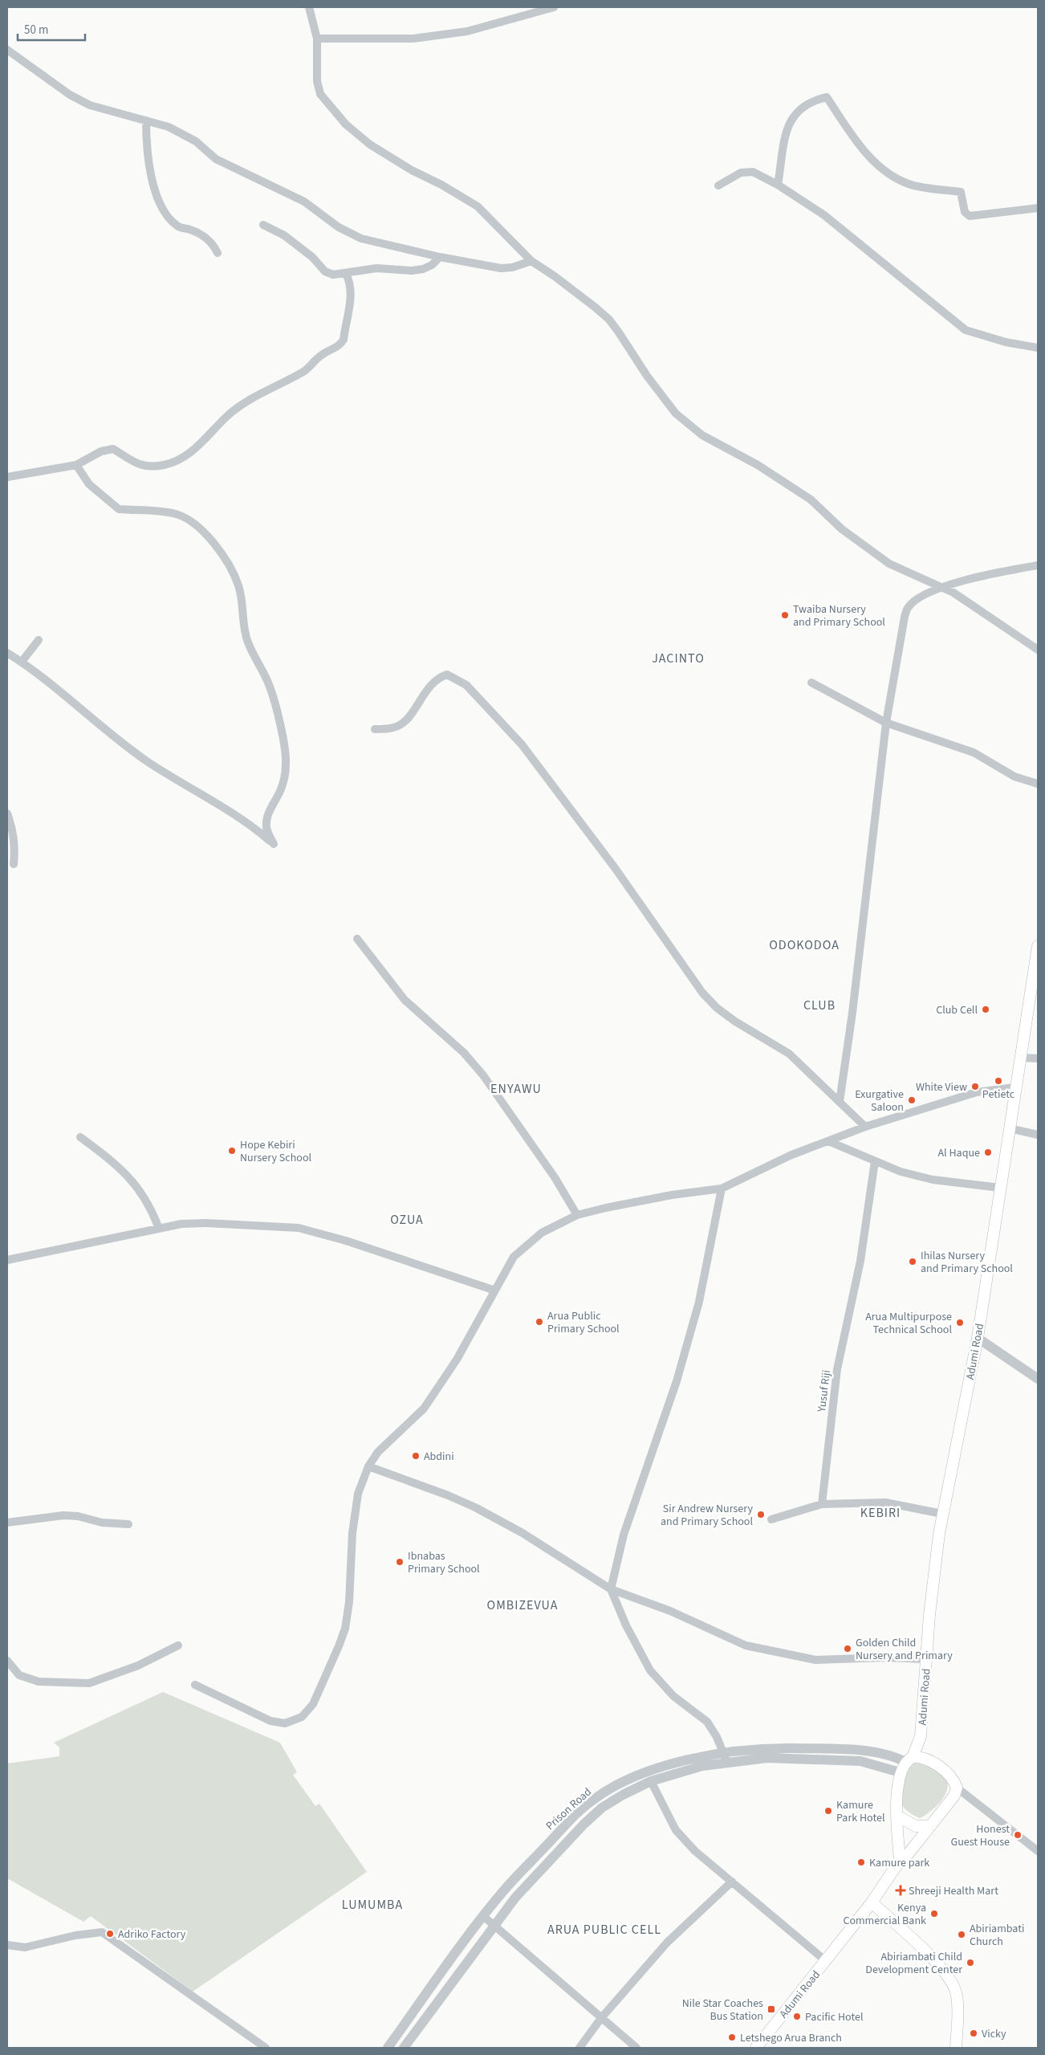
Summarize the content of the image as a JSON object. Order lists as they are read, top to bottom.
{
  "streets": {
    "main road": ["Adumi Road"],
    "street": ["Yusuf Riji", "Prison Road"]
  },
  "crossings": [
    ["Adumi Road", "Prison Road"]
  ],
  "districts": [
    "JACINTO",
    "ODOKODOA",
    "CLUB",
    "ENYAWU",
    "OZUA",
    "KEBIRI",
    "OMBIZEVUA",
    "LUMUMBA",
    "ARUA PUBLIC CELL"
  ],
  "places": {
    "other": [
      "Twaiba Nursery and Primary School",
      "Club Cell",
      "Petietc",
      "White View",
      "Exurgative Saloon",
      "Hope Kebiri Nursery School",
      "Al Haque",
      "Ihilas Nursery and Primary School",
      "Arua Public Primary School",
      "Arua Multipurpose Technical School",
      "Abdini",
      "Sir Andrew Nursery and Primary School",
      "Ibnabas Primary School",
      "Golden Child Nursery and Primary",
      "Kamure Park Hotel",
      "Honest Guest House",
      "Kamure park",
      "Kenya Commercial Bank",
      "Adriko Factory",
      "Abiriambati Church",
      "Abiriambati Child Development Center",
      "Pacific Hotel",
      "Vicky",
      "Letshego Arua Branch"
    ],
    "health": ["Shreeji Health Mart"],
    "transit": ["Nile Star Coaches Bus Station"]
  },
  "scale_bar": "50 m"
}
